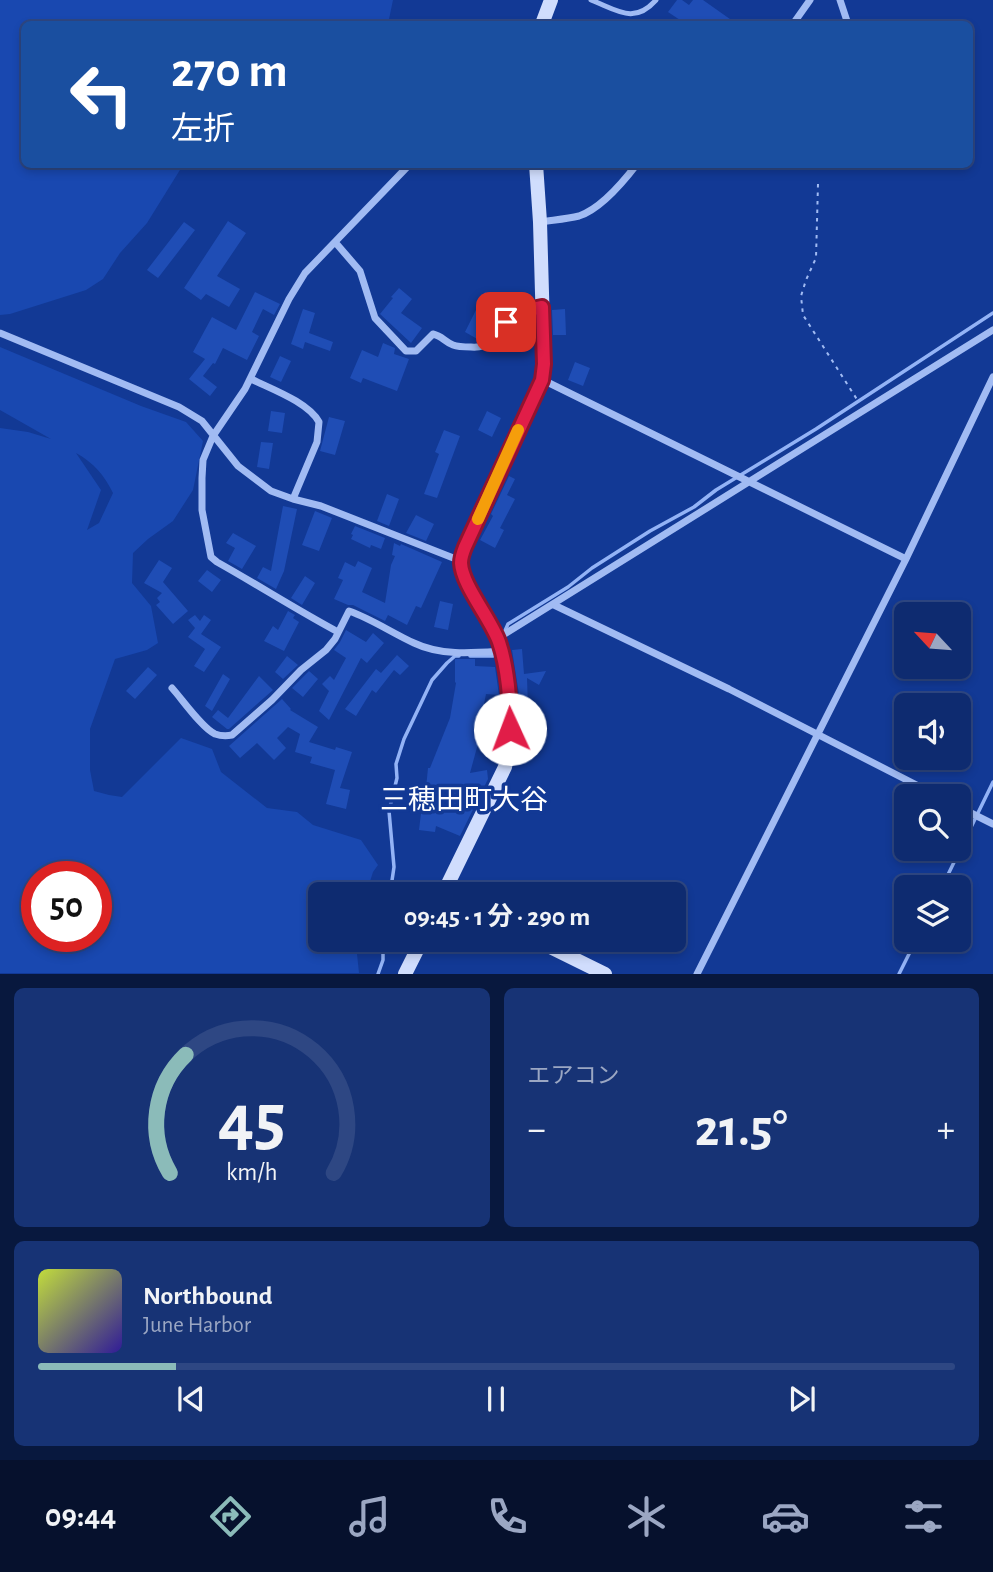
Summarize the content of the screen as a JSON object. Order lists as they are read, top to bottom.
{
  "districts": ["三穂田町大谷"],
  "north": "top left",
  "page": {
    "turn": ["270 m", "左折"],
    "limit": "50",
    "trip": "09:45 · 1 分 · 290 m",
    "tile": "エアコン",
    "heat": ["−", "21.5°", "+"],
    "song": ["Northbound", "June Harbor"],
    "tabs": "09:44",
    "gauge": ["45", "km/h"]
  }
}
